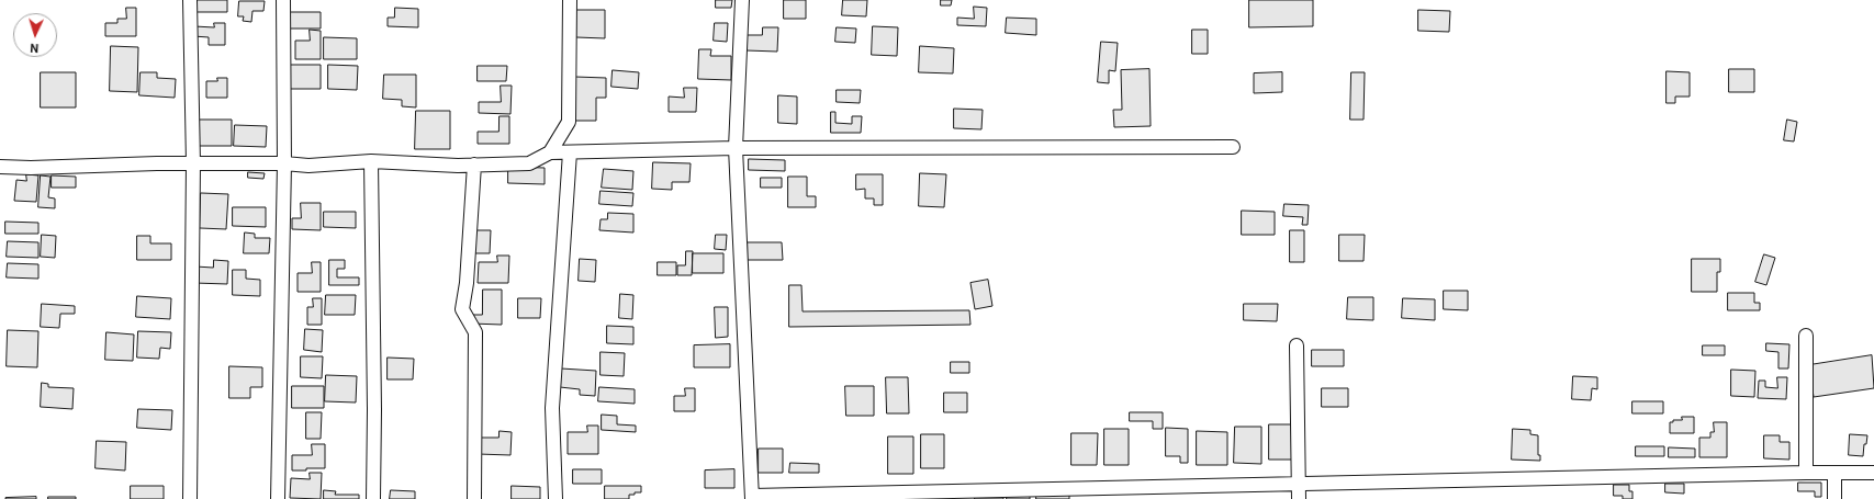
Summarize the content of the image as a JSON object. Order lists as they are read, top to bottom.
{
  "north": "bottom"
}
